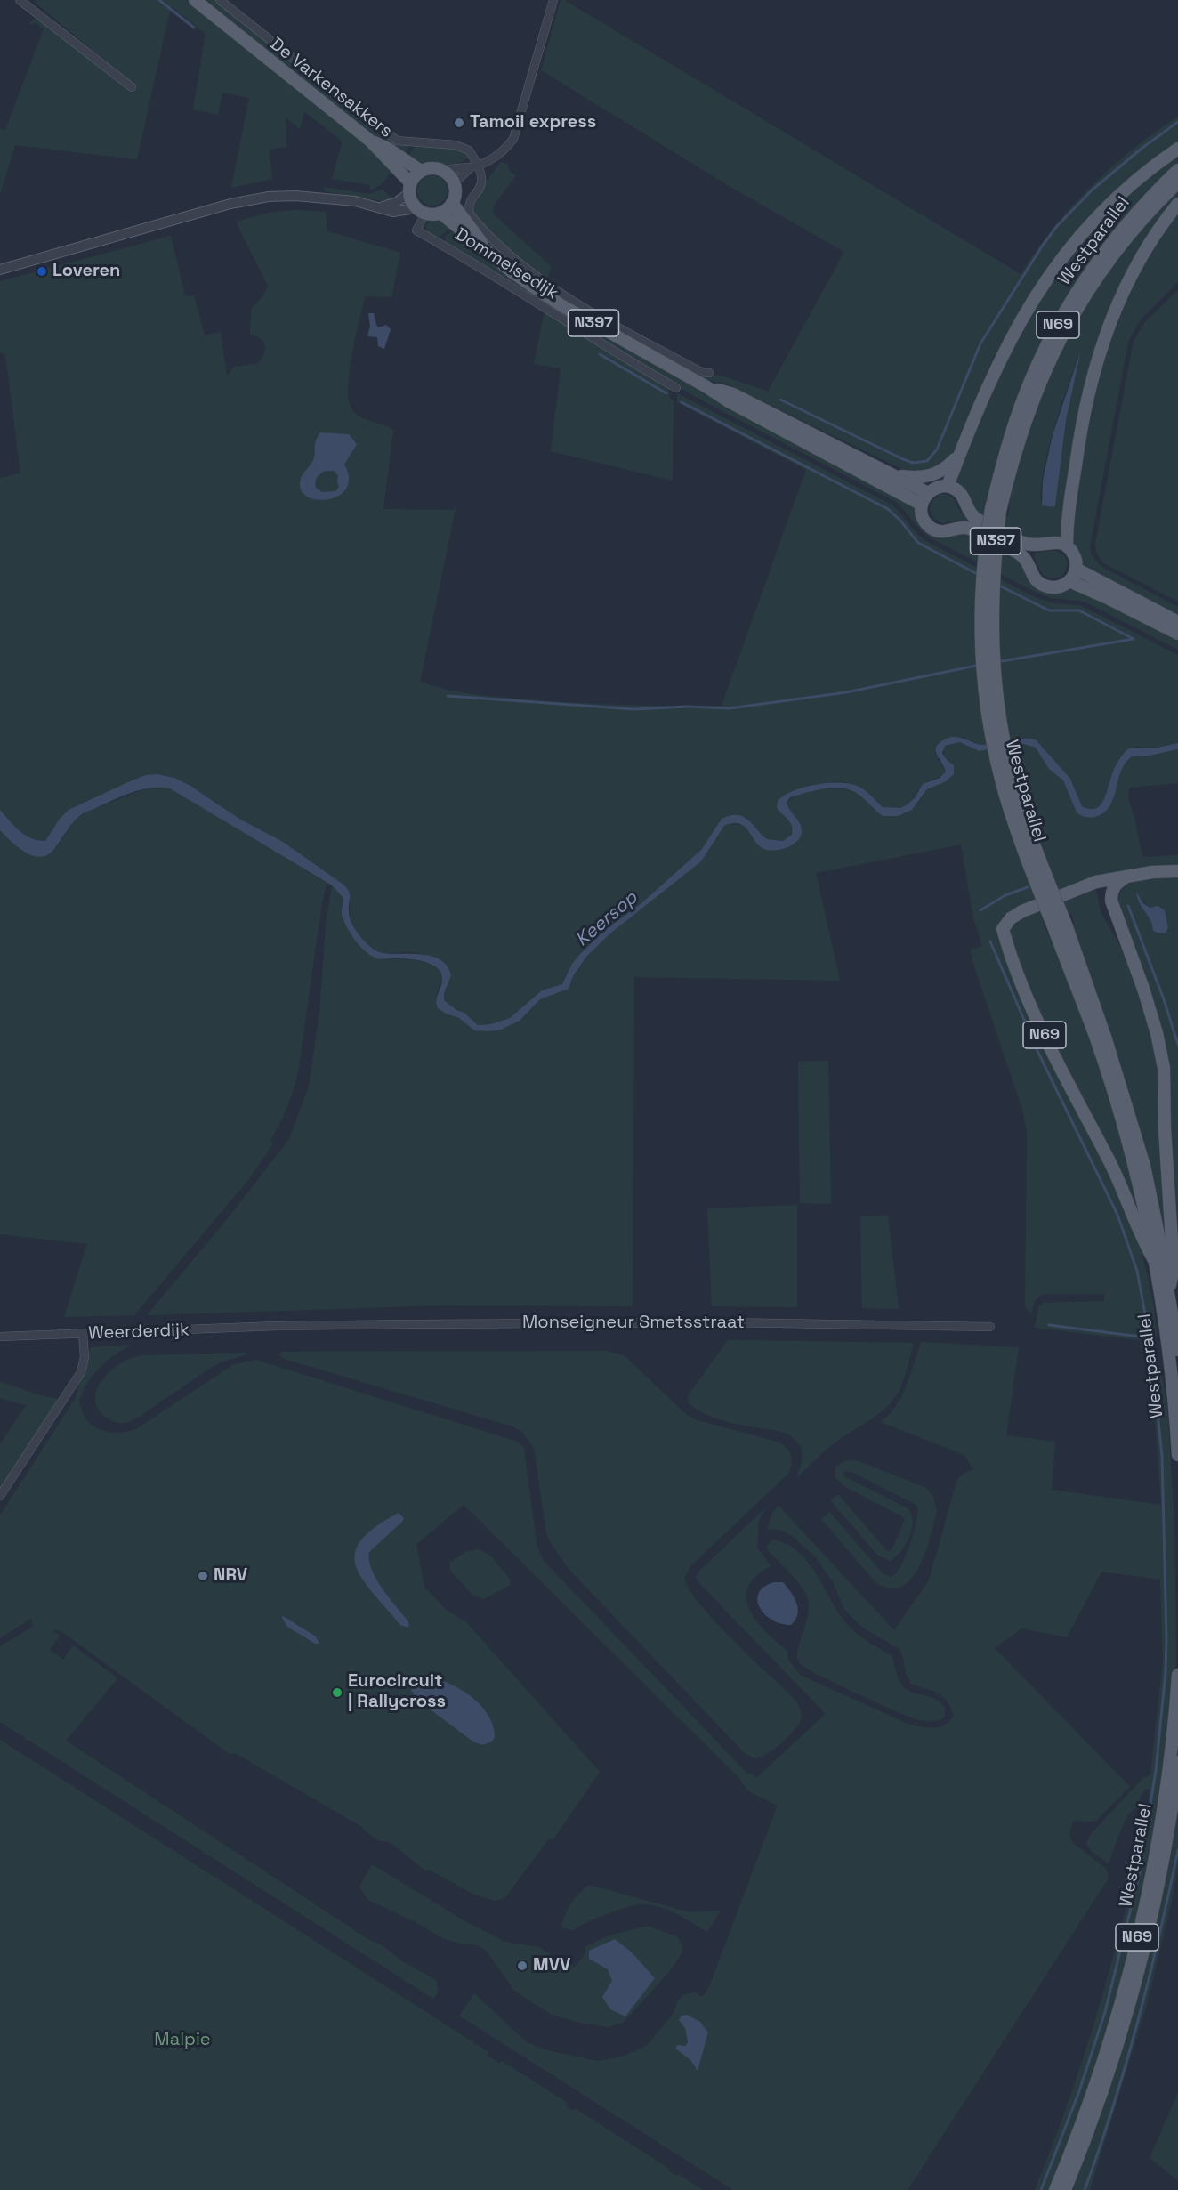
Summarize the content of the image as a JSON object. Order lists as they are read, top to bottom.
{
  "streets": {
    "main road": [
      "Westparallel",
      "Dommelsedijk",
      "N397",
      "N69"
    ],
    "street": ["De Varkensakkers", "Monseigneur Smetsstraat", "Weerderdijk"]
  },
  "crossings": [
    ["De Varkensakkers", "Dommelsedijk"],
    ["Westparallel", "N69"],
    ["Dommelsedijk", "N397"],
    ["Dommelsedijk", "N69"],
    ["N397", "N69"],
    ["Monseigneur Smetsstraat", "Weerderdijk"]
  ],
  "water": ["Keersop"],
  "parks": ["Malpie"],
  "places": [
    "Tamoil express",
    "Loveren",
    "NRV",
    "Eurocircuit | Rallycross",
    "MVV"
  ]
}
